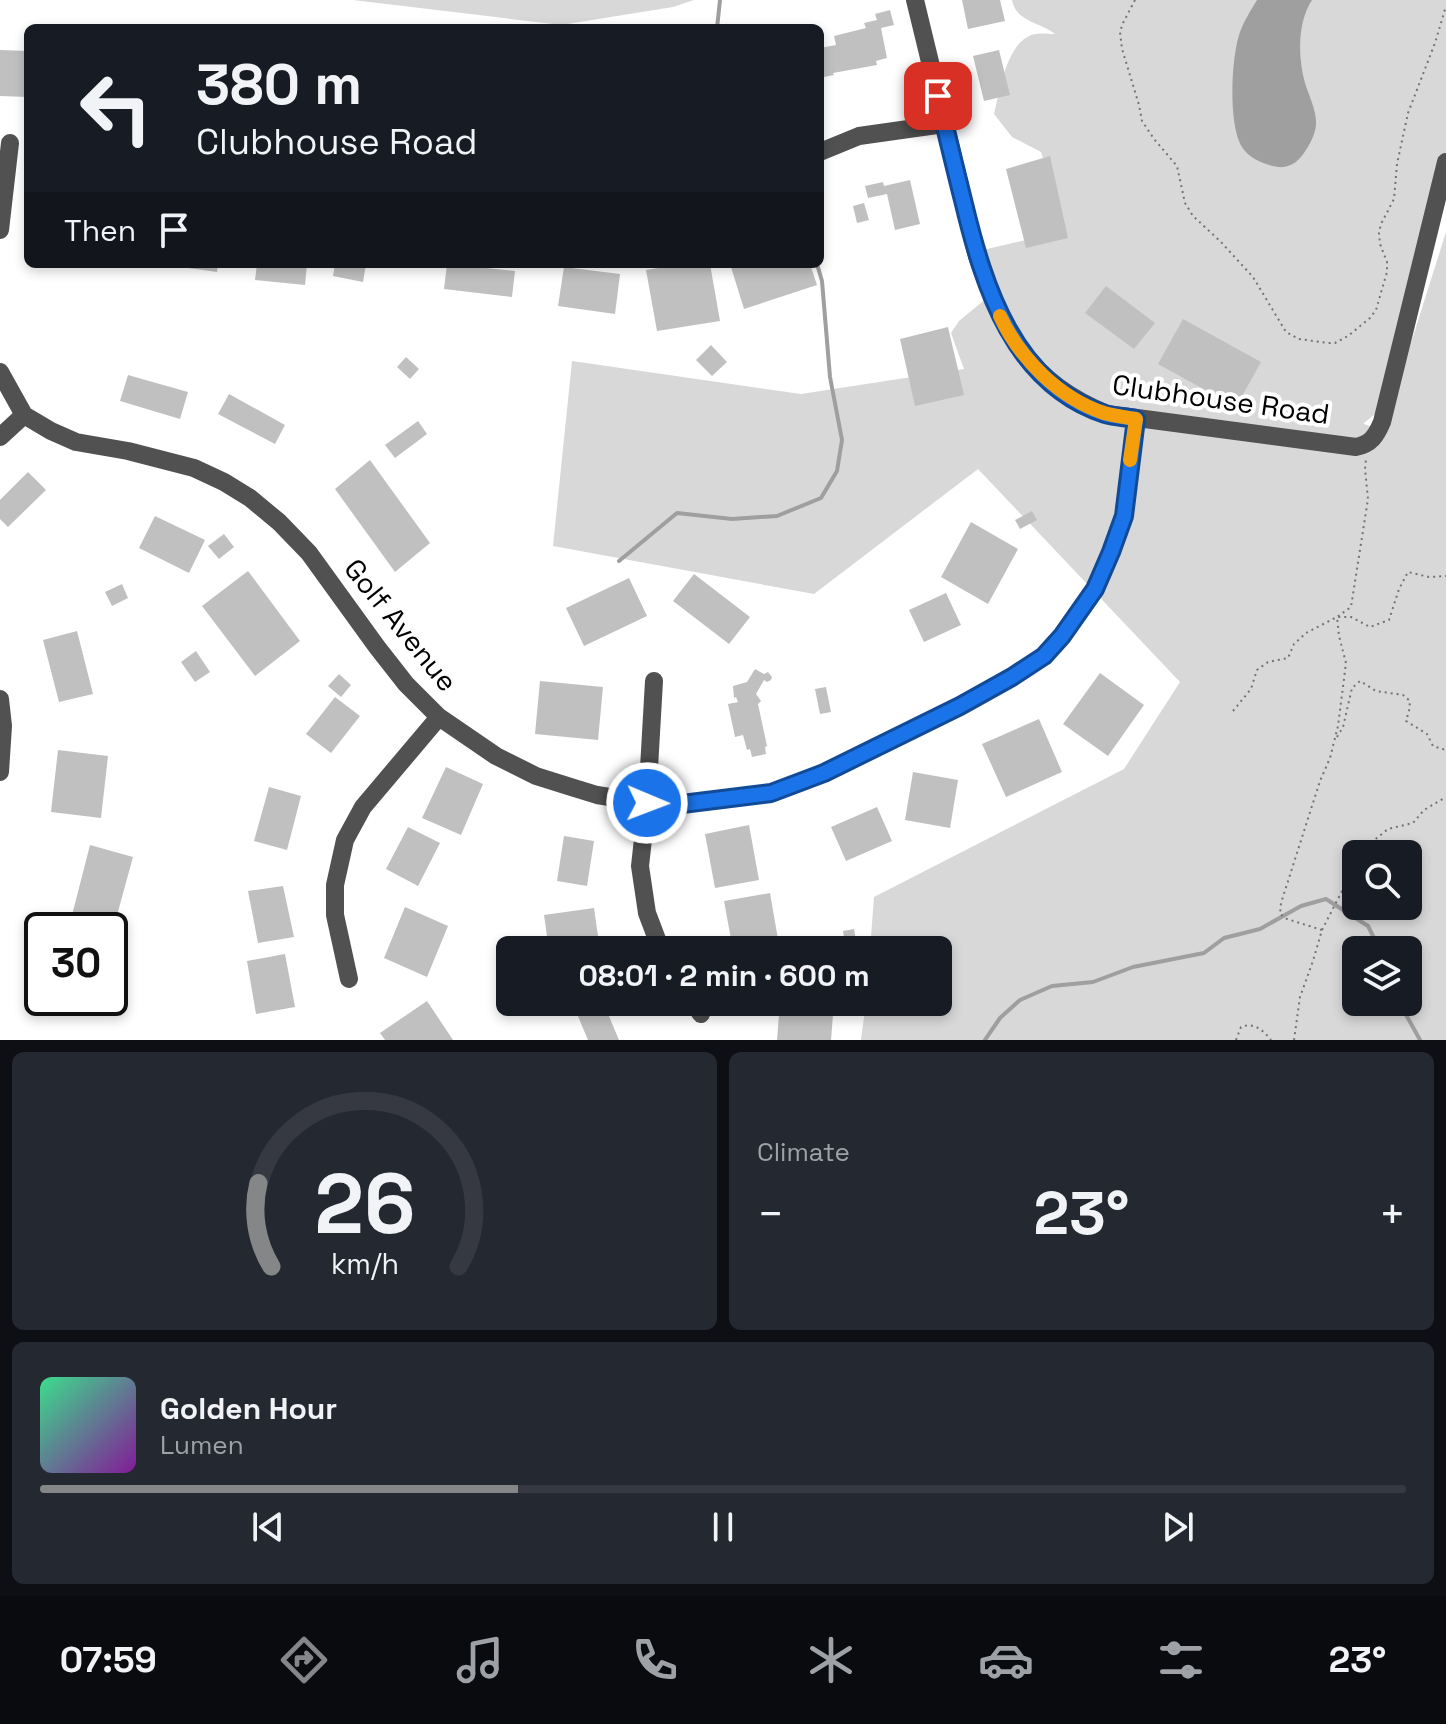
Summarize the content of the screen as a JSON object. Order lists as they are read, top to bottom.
{
  "streets": {
    "street": ["Clubhouse Road", "Golf Avenue"]
  },
  "crossings": [
    ["Clubhouse Road", "Golf Avenue"]
  ],
  "page": {
    "turn": ["380 m", "Clubhouse Road"],
    "then": "Then",
    "limit": "30",
    "trip": "08:01 · 2 min · 600 m",
    "tile": "Climate",
    "heat": ["−", "23°", "+"],
    "song": ["Golden Hour", "Lumen"],
    "tabs": ["07:59", "23°"],
    "gauge": ["26", "km/h"]
  }
}
